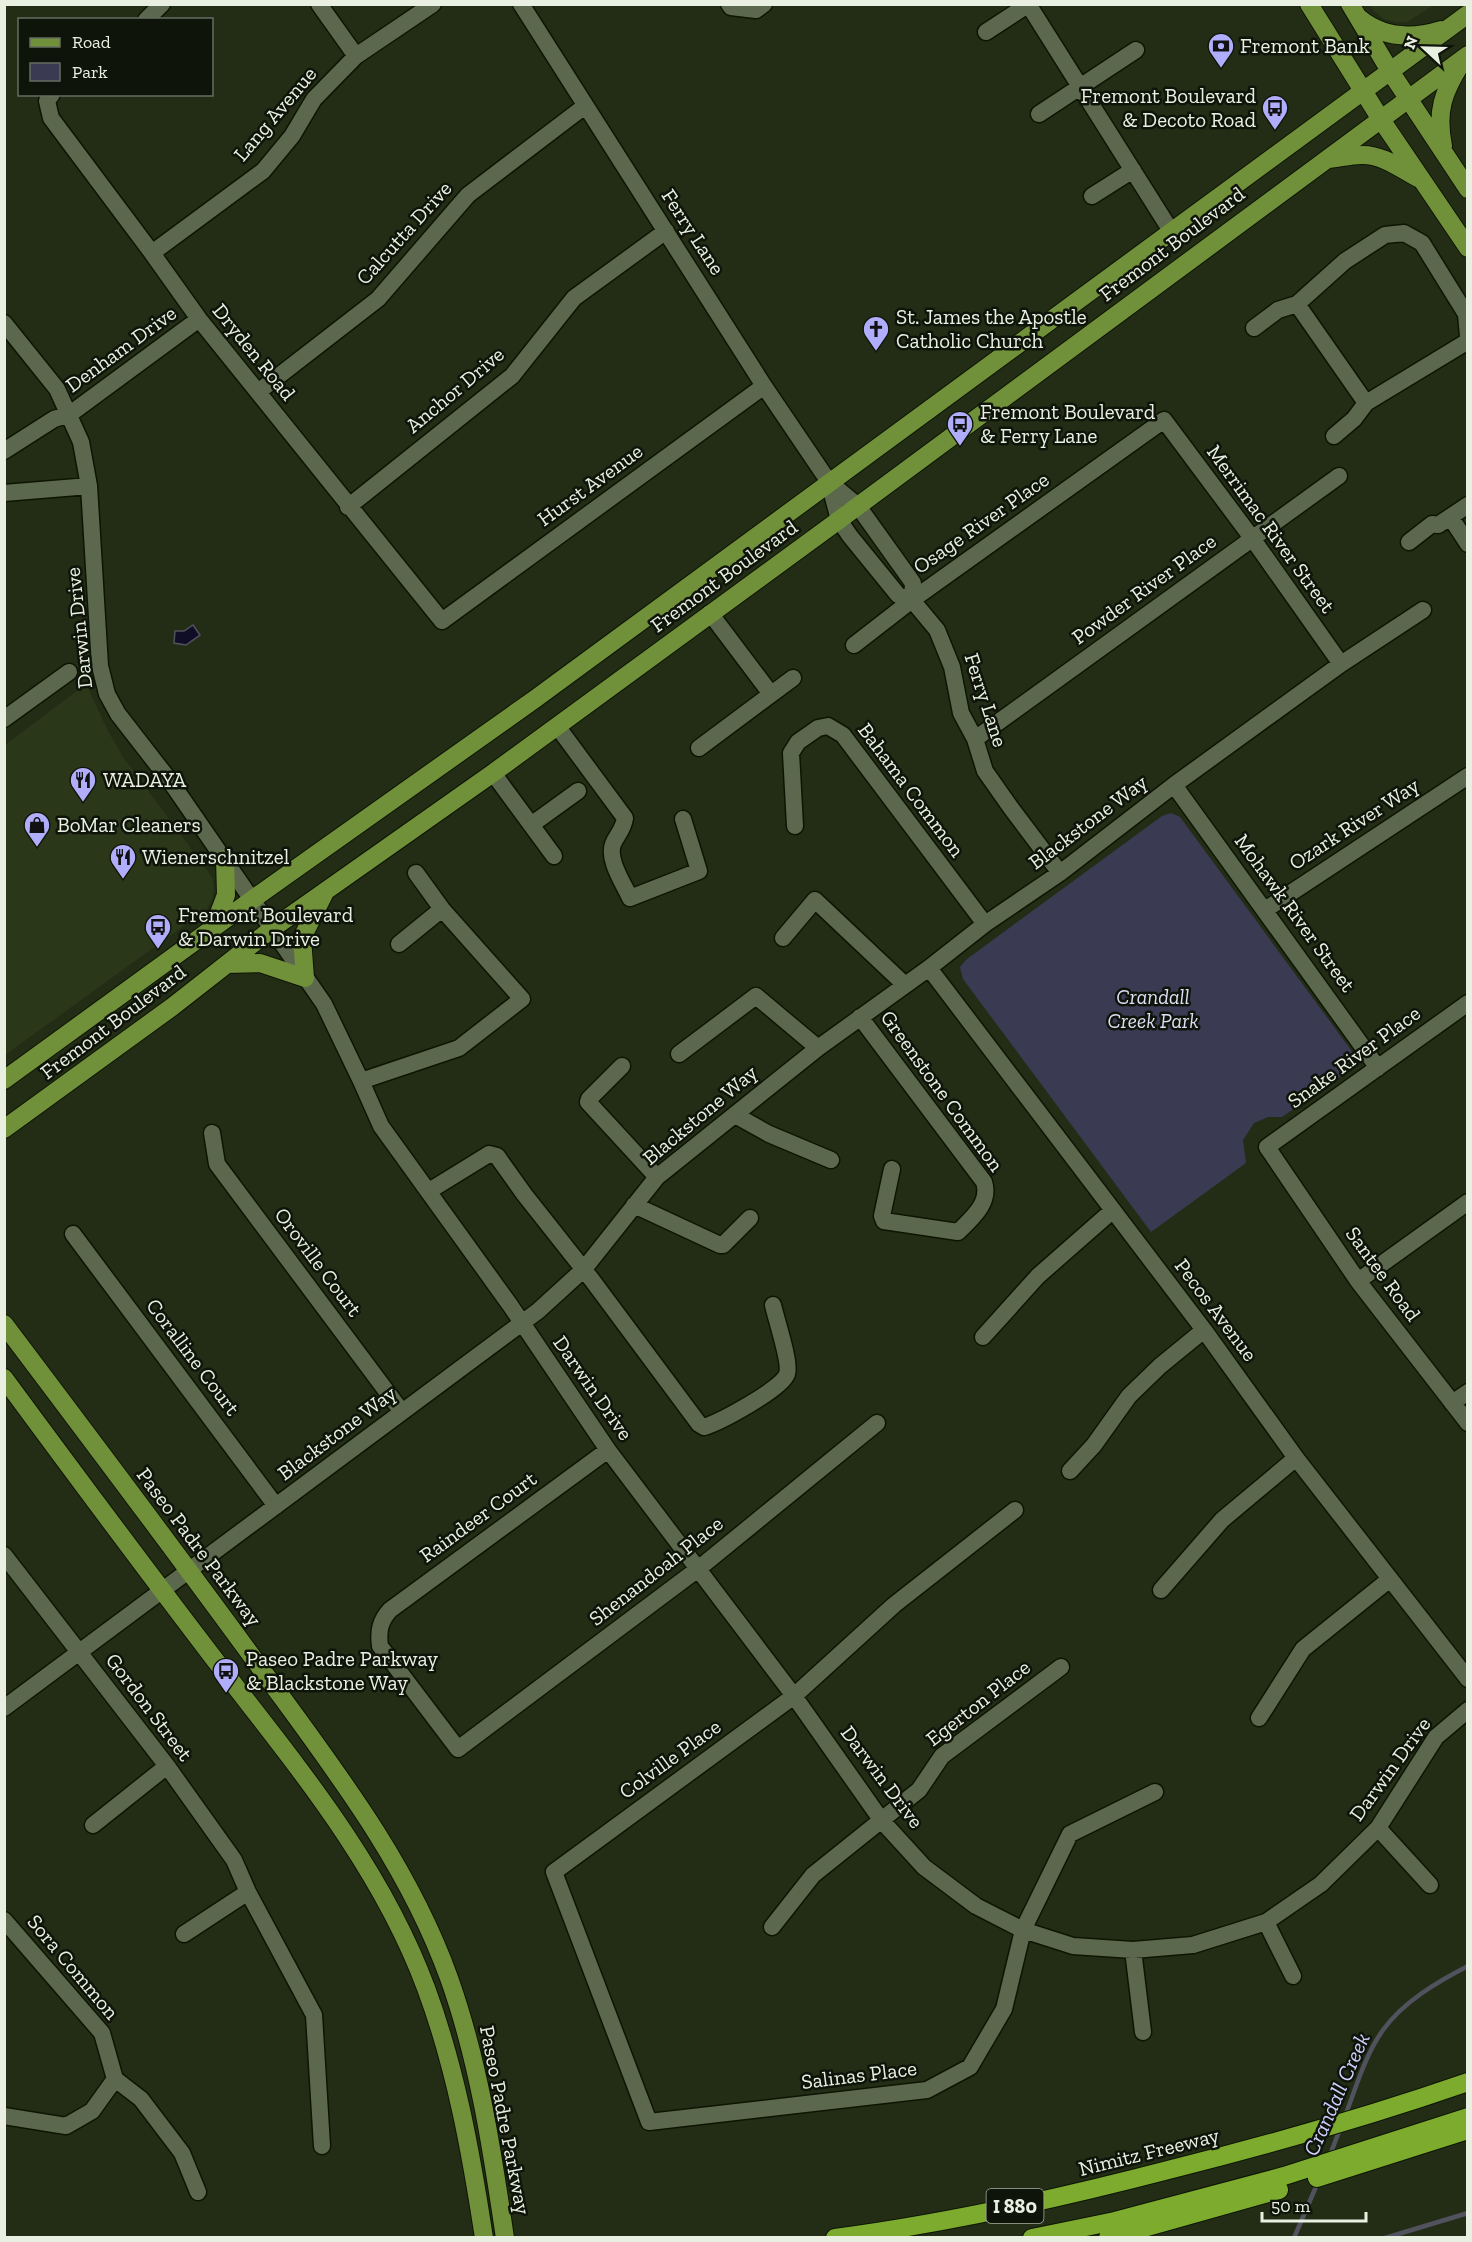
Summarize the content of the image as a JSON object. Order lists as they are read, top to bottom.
{
  "streets": {
    "highway": ["Nimitz Freeway", "I 880"],
    "main road": ["Fremont Boulevard", "Paseo Padre Parkway"],
    "street": [
      "Lang Avenue",
      "Ferry Lane",
      "Calcutta Drive",
      "Denham Drive",
      "Dryden Road",
      "Anchor Drive",
      "Hurst Avenue",
      "Osage River Place",
      "Merrimac River Street",
      "Powder River Place",
      "Darwin Drive",
      "Bahama Common",
      "Blackstone Way",
      "Ozark River Way",
      "Mohawk River Street",
      "Snake River Place",
      "Greenstone Common",
      "Oroville Court",
      "Santee Road",
      "Pecos Avenue",
      "Coralline Court",
      "Raindeer Court",
      "Shenandoah Place",
      "Egerton Place",
      "Gordon Street",
      "Colville Place",
      "Sora Common",
      "Salinas Place"
    ]
  },
  "crossings": [
    ["Lang Avenue", "Dryden Road"],
    ["Ferry Lane", "Calcutta Drive"],
    ["Ferry Lane", "Fremont Boulevard"],
    ["Ferry Lane", "Anchor Drive"],
    ["Ferry Lane", "Hurst Avenue"],
    ["Ferry Lane", "Osage River Place"],
    ["Ferry Lane", "Powder River Place"],
    ["Ferry Lane", "Blackstone Way"],
    ["Calcutta Drive", "Dryden Road"],
    ["Fremont Boulevard", "Darwin Drive"],
    ["Denham Drive", "Dryden Road"],
    ["Denham Drive", "Darwin Drive"],
    ["Dryden Road", "Anchor Drive"],
    ["Dryden Road", "Hurst Avenue"],
    ["Osage River Place", "Merrimac River Street"],
    ["Merrimac River Street", "Powder River Place"],
    ["Merrimac River Street", "Blackstone Way"],
    ["Darwin Drive", "Blackstone Way"],
    ["Darwin Drive", "Raindeer Court"],
    ["Darwin Drive", "Shenandoah Place"],
    ["Darwin Drive", "Egerton Place"],
    ["Darwin Drive", "Colville Place"],
    ["Darwin Drive", "Salinas Place"],
    ["Bahama Common", "Blackstone Way"],
    ["Blackstone Way", "Mohawk River Street"],
    ["Blackstone Way", "Greenstone Common"],
    ["Blackstone Way", "Oroville Court"],
    ["Blackstone Way", "Pecos Avenue"],
    ["Blackstone Way", "Coralline Court"],
    ["Blackstone Way", "Paseo Padre Parkway"],
    ["Blackstone Way", "Gordon Street"],
    ["Ozark River Way", "Mohawk River Street"],
    ["Mohawk River Street", "Snake River Place"],
    ["Snake River Place", "Santee Road"],
    ["Raindeer Court", "Shenandoah Place"],
    ["Colville Place", "Salinas Place"]
  ],
  "water": ["Crandall Creek"],
  "parks": ["Crandall Creek Park"],
  "places": {
    "bank": ["Fremont Bank"],
    "bus stop": [
      "Fremont Boulevard & Decoto Road",
      "Fremont Boulevard & Ferry Lane",
      "Fremont Boulevard & Darwin Drive",
      "Paseo Padre Parkway & Blackstone Way"
    ],
    "church": ["St. James the Apostle Catholic Church"],
    "restaurant": ["WADAYA", "Wienerschnitzel"],
    "shop": ["BoMar Cleaners"]
  },
  "legend": ["Road", "Park"],
  "scale_bar": "50 m",
  "north": "left"
}
